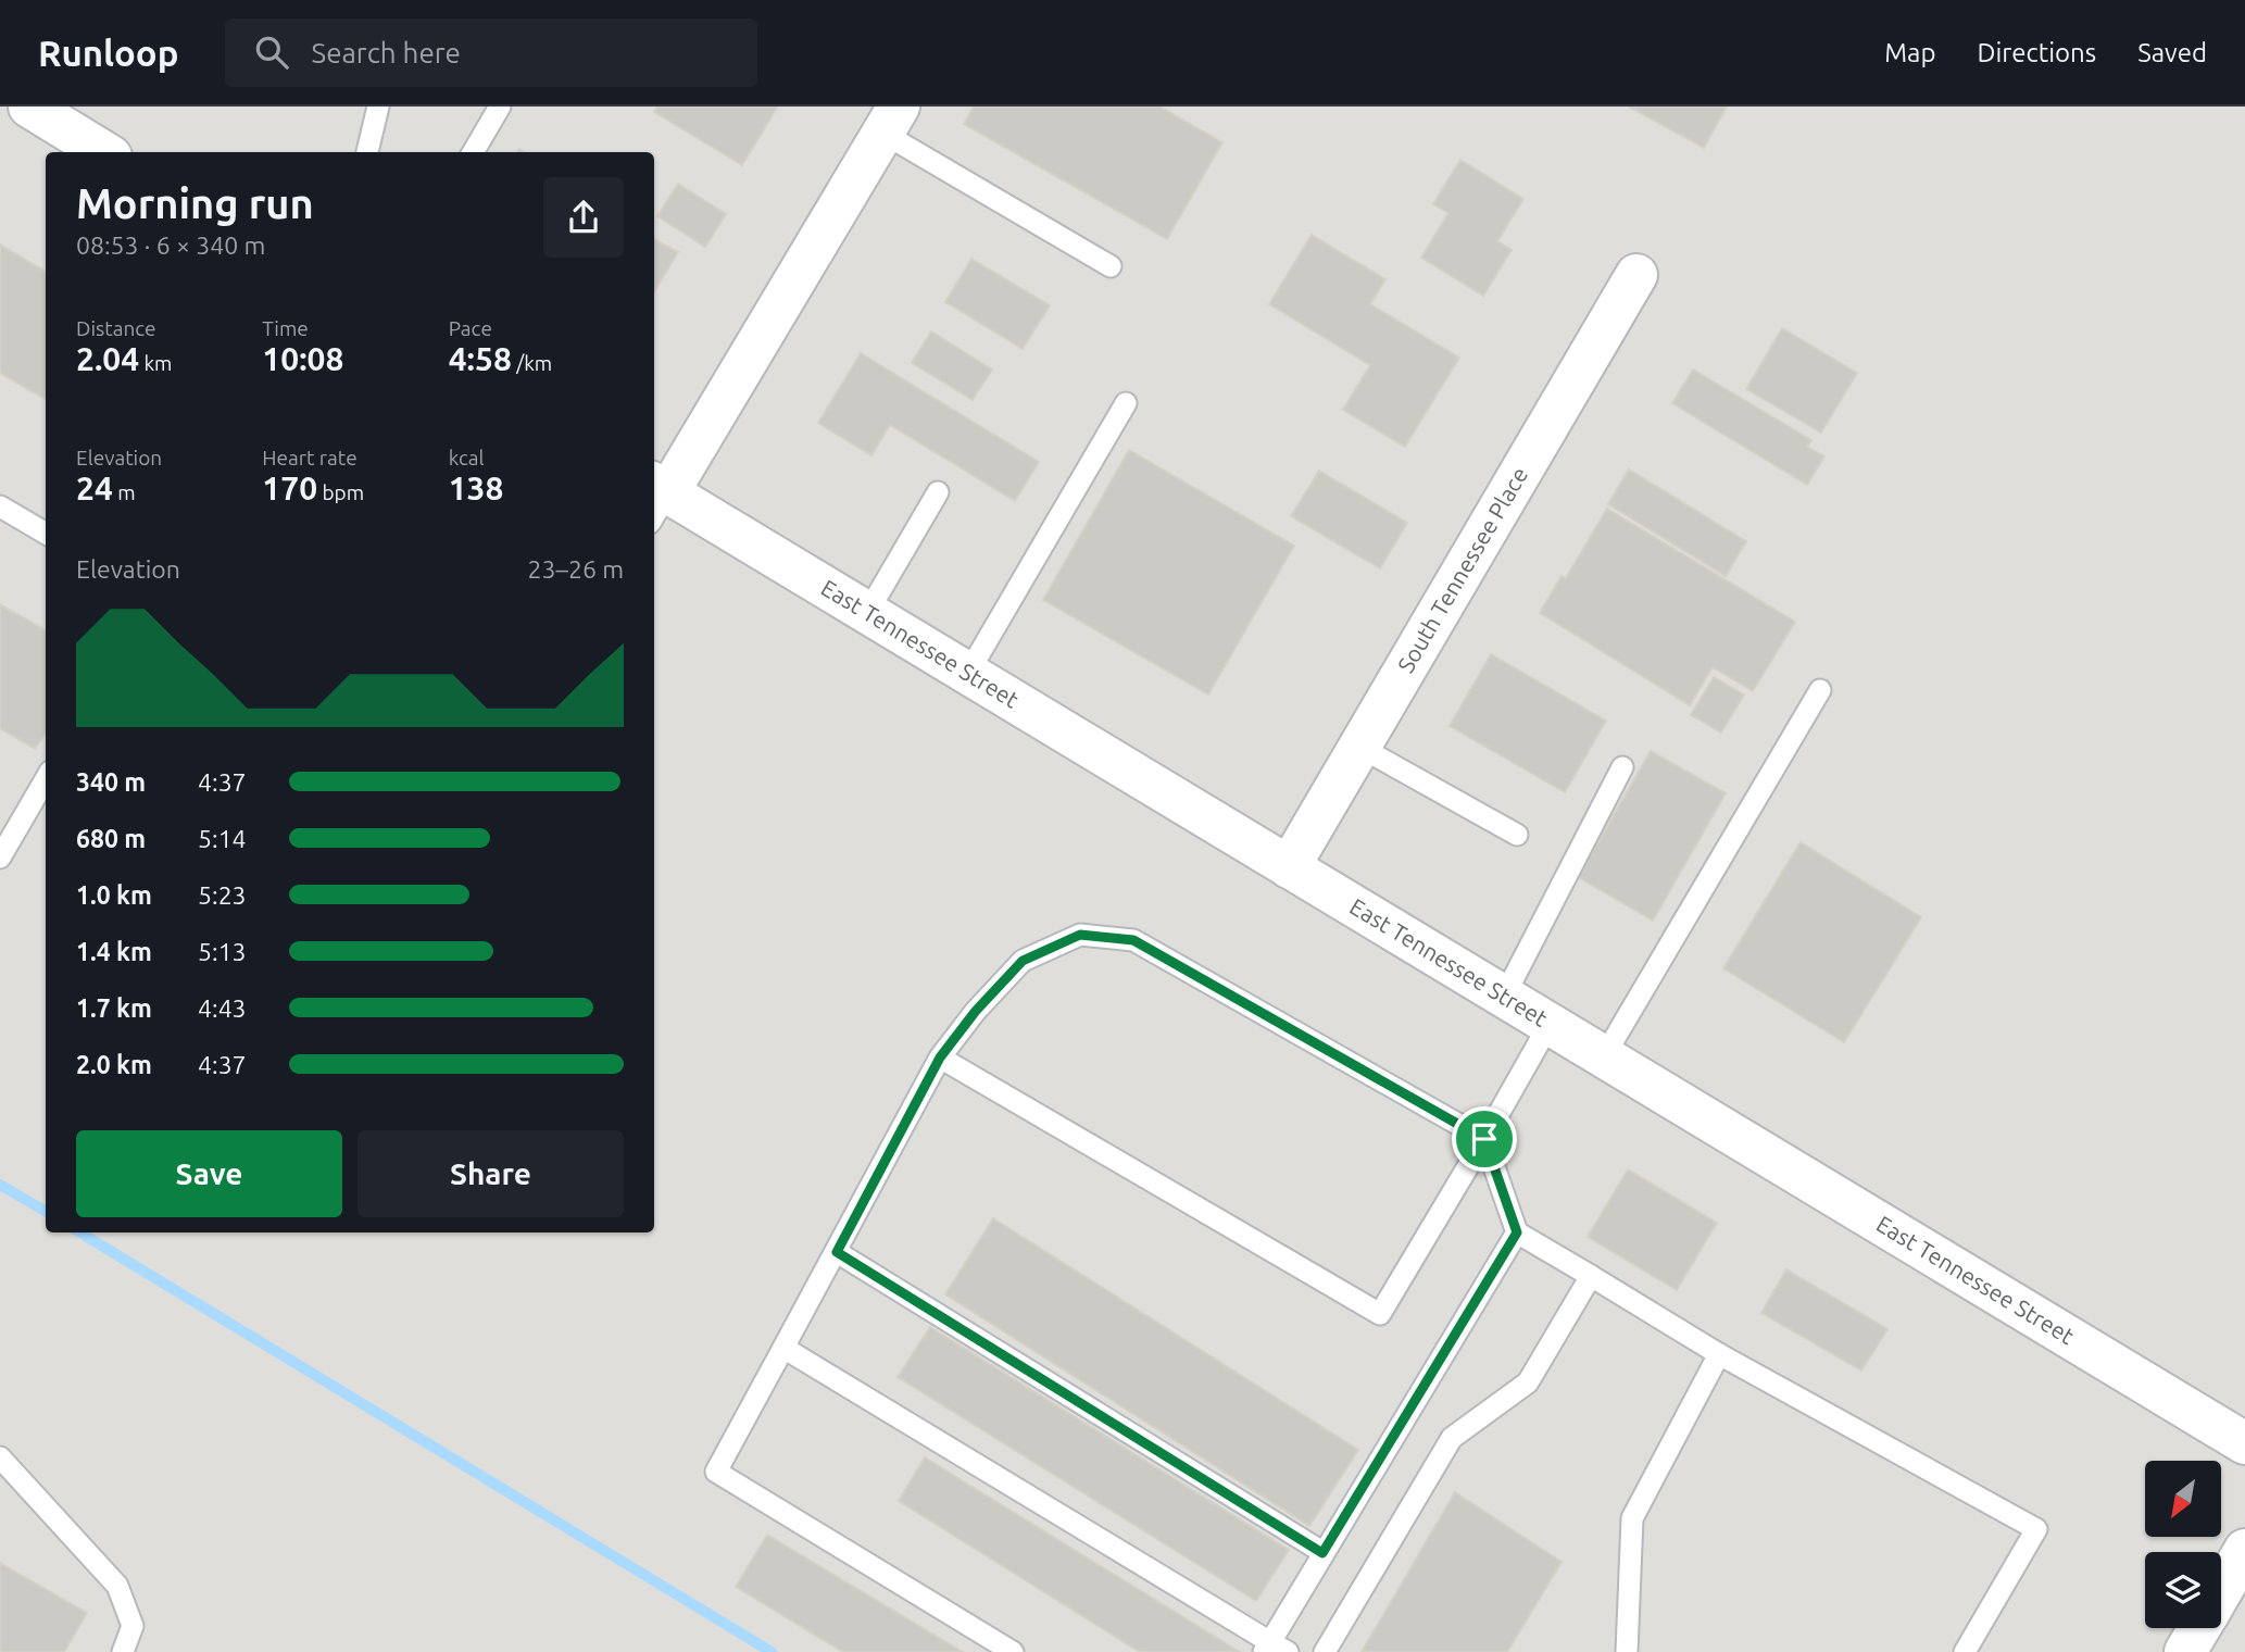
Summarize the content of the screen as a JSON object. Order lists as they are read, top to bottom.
{
  "streets": {
    "street": ["South Tennessee Place", "East Tennessee Street"]
  },
  "crossings": [
    ["South Tennessee Place", "East Tennessee Street"]
  ],
  "north": "bottom left",
  "page": {
    "header": "Runloop",
    "search": "Search here",
    "nav": ["Map", "Directions", "Saved"],
    "heading": ["Morning run", "08:53 · 6 × 340 m"],
    "stats": [
      ["Distance", "2.04 km"],
      ["Time", "10:08"],
      ["Pace", "4:58 /km"],
      ["Elevation", "24 m"],
      ["Heart rate", "170 bpm"],
      ["kcal", "138"]
    ],
    "chart": ["Elevation", "23–26 m"],
    "list": [
      {
        "name": "340 m",
        "note": "4:37"
      },
      {
        "name": "680 m",
        "note": "5:14"
      },
      {
        "name": "1.0 km",
        "note": "5:23"
      },
      {
        "name": "1.4 km",
        "note": "5:13"
      },
      {
        "name": "1.7 km",
        "note": "4:43"
      },
      {
        "name": "2.0 km",
        "note": "4:37"
      }
    ],
    "buttons": ["Save", "Share"]
  }
}
